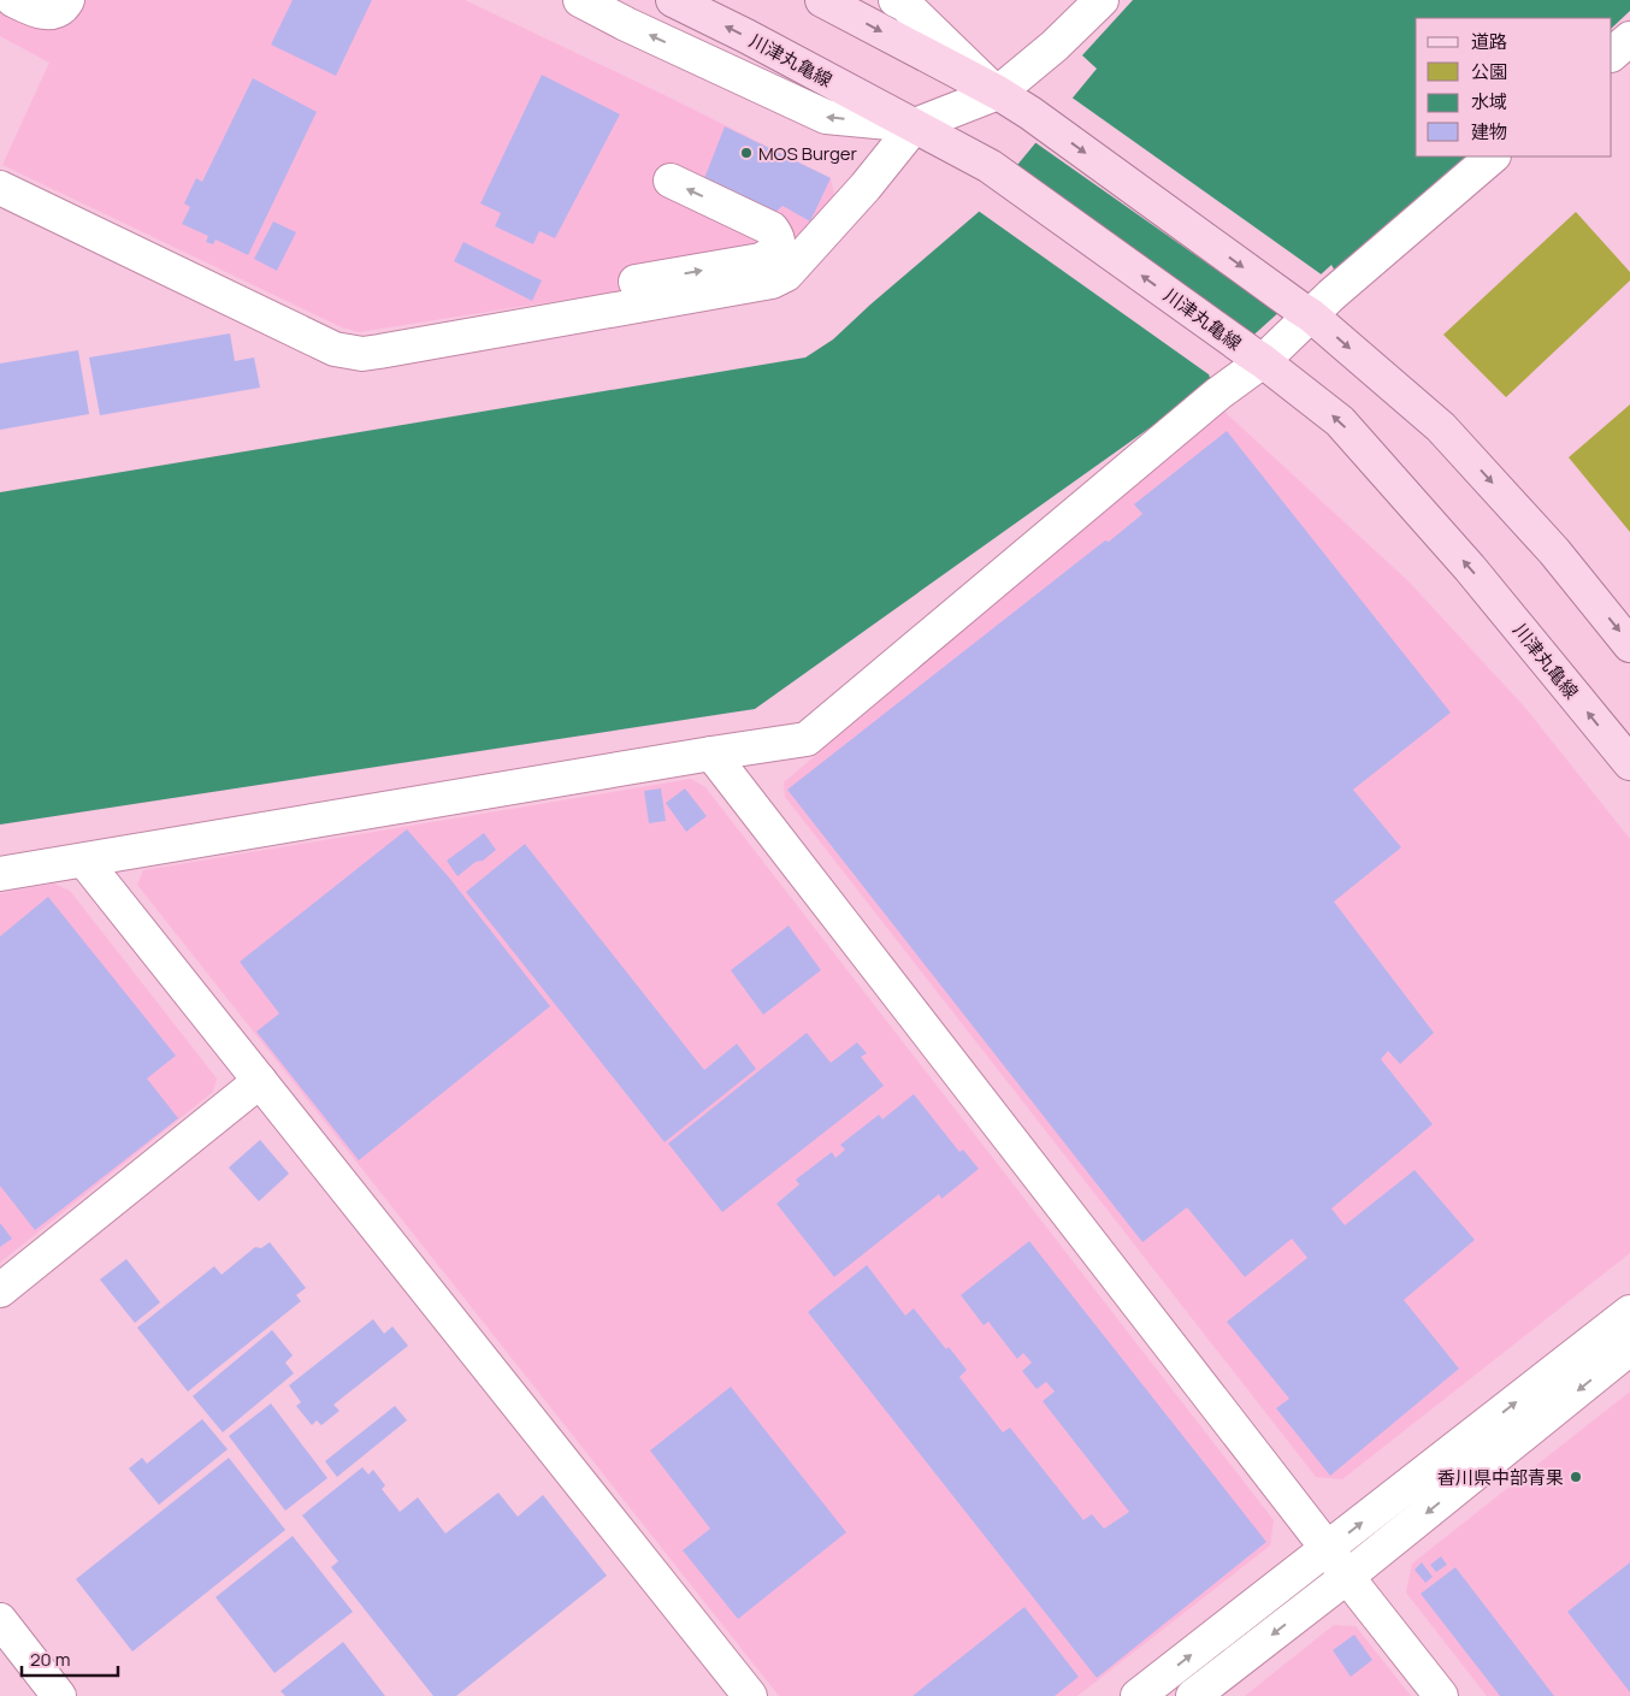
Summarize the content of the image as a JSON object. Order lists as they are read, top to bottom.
{
  "streets": {
    "main road": ["川津丸亀線"]
  },
  "places": ["MOS Burger", "香川県中部青果"],
  "legend": [
    "道路",
    "公園",
    "水域",
    "建物"
  ],
  "scale_bar": "20 m"
}
